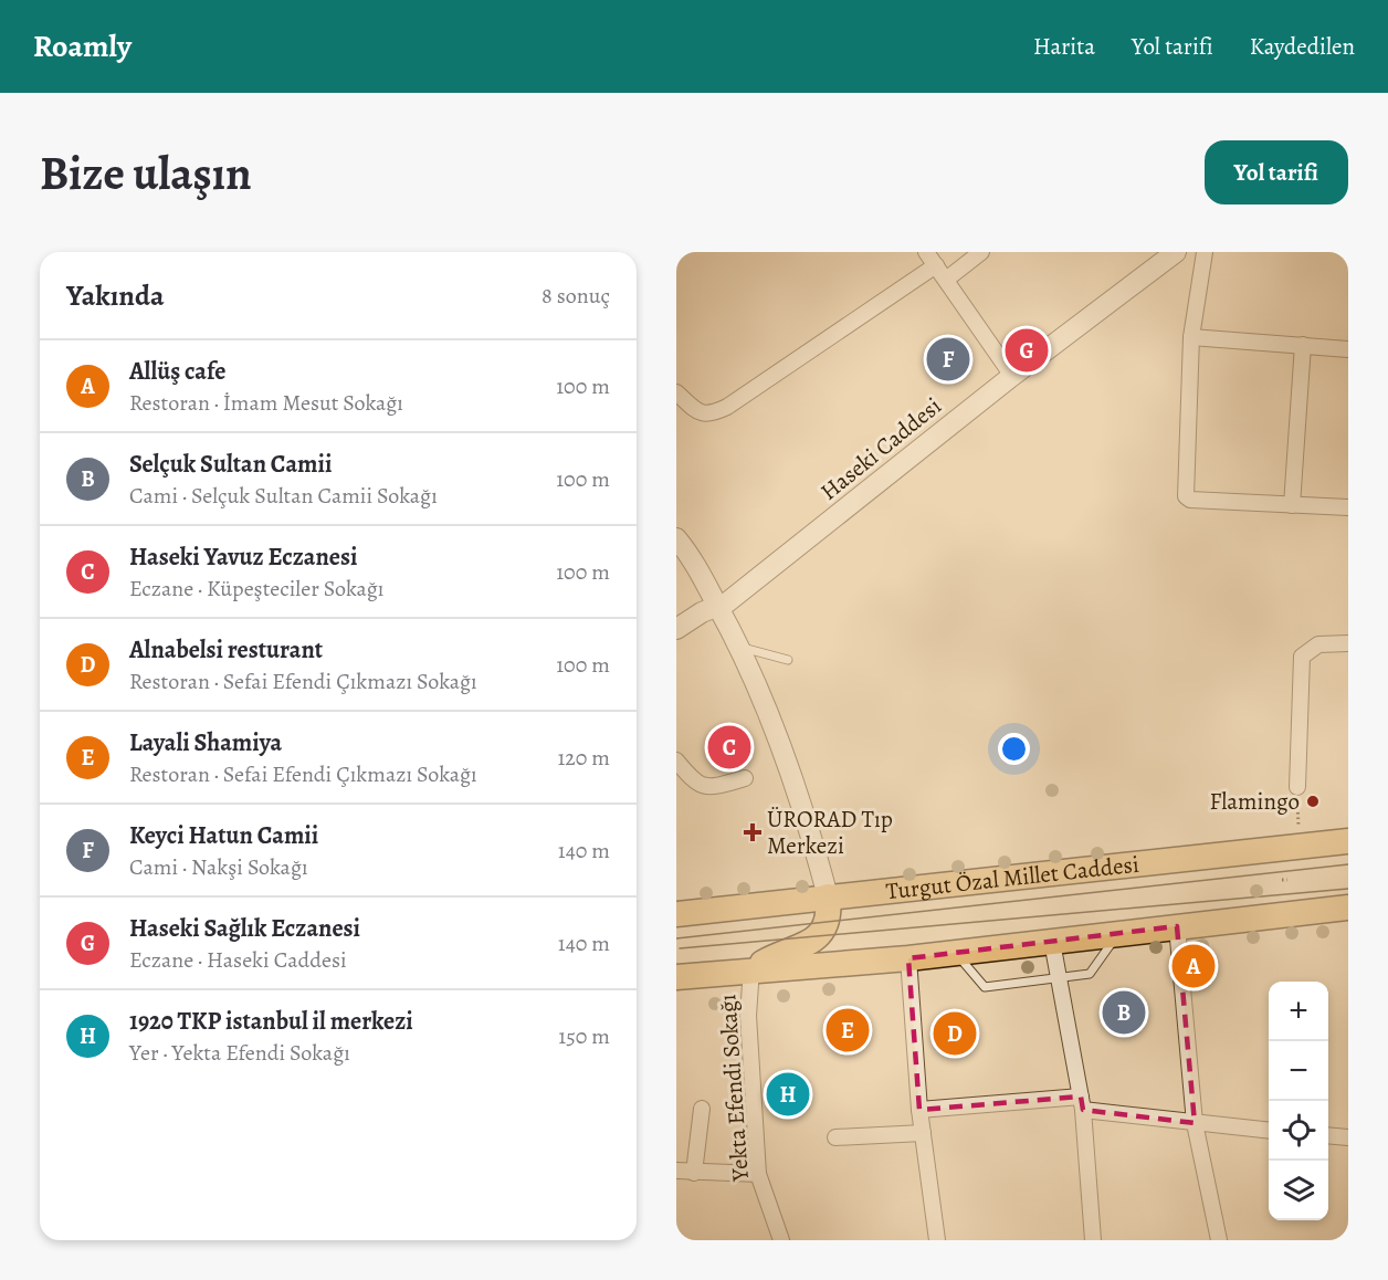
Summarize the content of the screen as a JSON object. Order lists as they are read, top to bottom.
{
  "streets": {
    "main road": ["Turgut Özal Millet Caddesi"],
    "street": ["Haseki Caddesi", "Yekta Efendi Sokağı"]
  },
  "places": {
    "other": ["Flamingo"],
    "health": ["ÜRORAD Tıp Merkezi"]
  },
  "page": {
    "header": "Roamly",
    "nav": ["Harita", "Yol tarifi", "Kaydedilen"],
    "buttons": "Yol tarifi",
    "title": "Bize ulaşın",
    "heading": ["Yakında", "8 sonuç"],
    "pins": [
      "G",
      "F",
      "C",
      "A",
      "B",
      "E",
      "D",
      "H"
    ],
    "list": [
      {
        "mark": "A",
        "name": "Allüş cafe",
        "note": "Restoran · İmam Mesut Sokağı",
        "value": "100 m"
      },
      {
        "mark": "B",
        "name": "Selçuk Sultan Camii",
        "note": "Cami · Selçuk Sultan Camii Sokağı",
        "value": "100 m"
      },
      {
        "mark": "C",
        "name": "Haseki Yavuz Eczanesi",
        "note": "Eczane · Küpeşteciler Sokağı",
        "value": "100 m"
      },
      {
        "mark": "D",
        "name": "Alnabelsi resturant",
        "note": "Restoran · Sefai Efendi Çıkmazı Sokağı",
        "value": "100 m"
      },
      {
        "mark": "E",
        "name": "Layali Shamiya",
        "note": "Restoran · Sefai Efendi Çıkmazı Sokağı",
        "value": "120 m"
      },
      {
        "mark": "F",
        "name": "Keyci Hatun Camii",
        "note": "Cami · Nakşi Sokağı",
        "value": "140 m"
      },
      {
        "mark": "G",
        "name": "Haseki Sağlık Eczanesi",
        "note": "Eczane · Haseki Caddesi",
        "value": "140 m"
      },
      {
        "mark": "H",
        "name": "1920 TKP istanbul il merkezi",
        "note": "Yer · Yekta Efendi Sokağı",
        "value": "150 m"
      }
    ],
    "map_buttons": ["+", "−"]
  }
}
